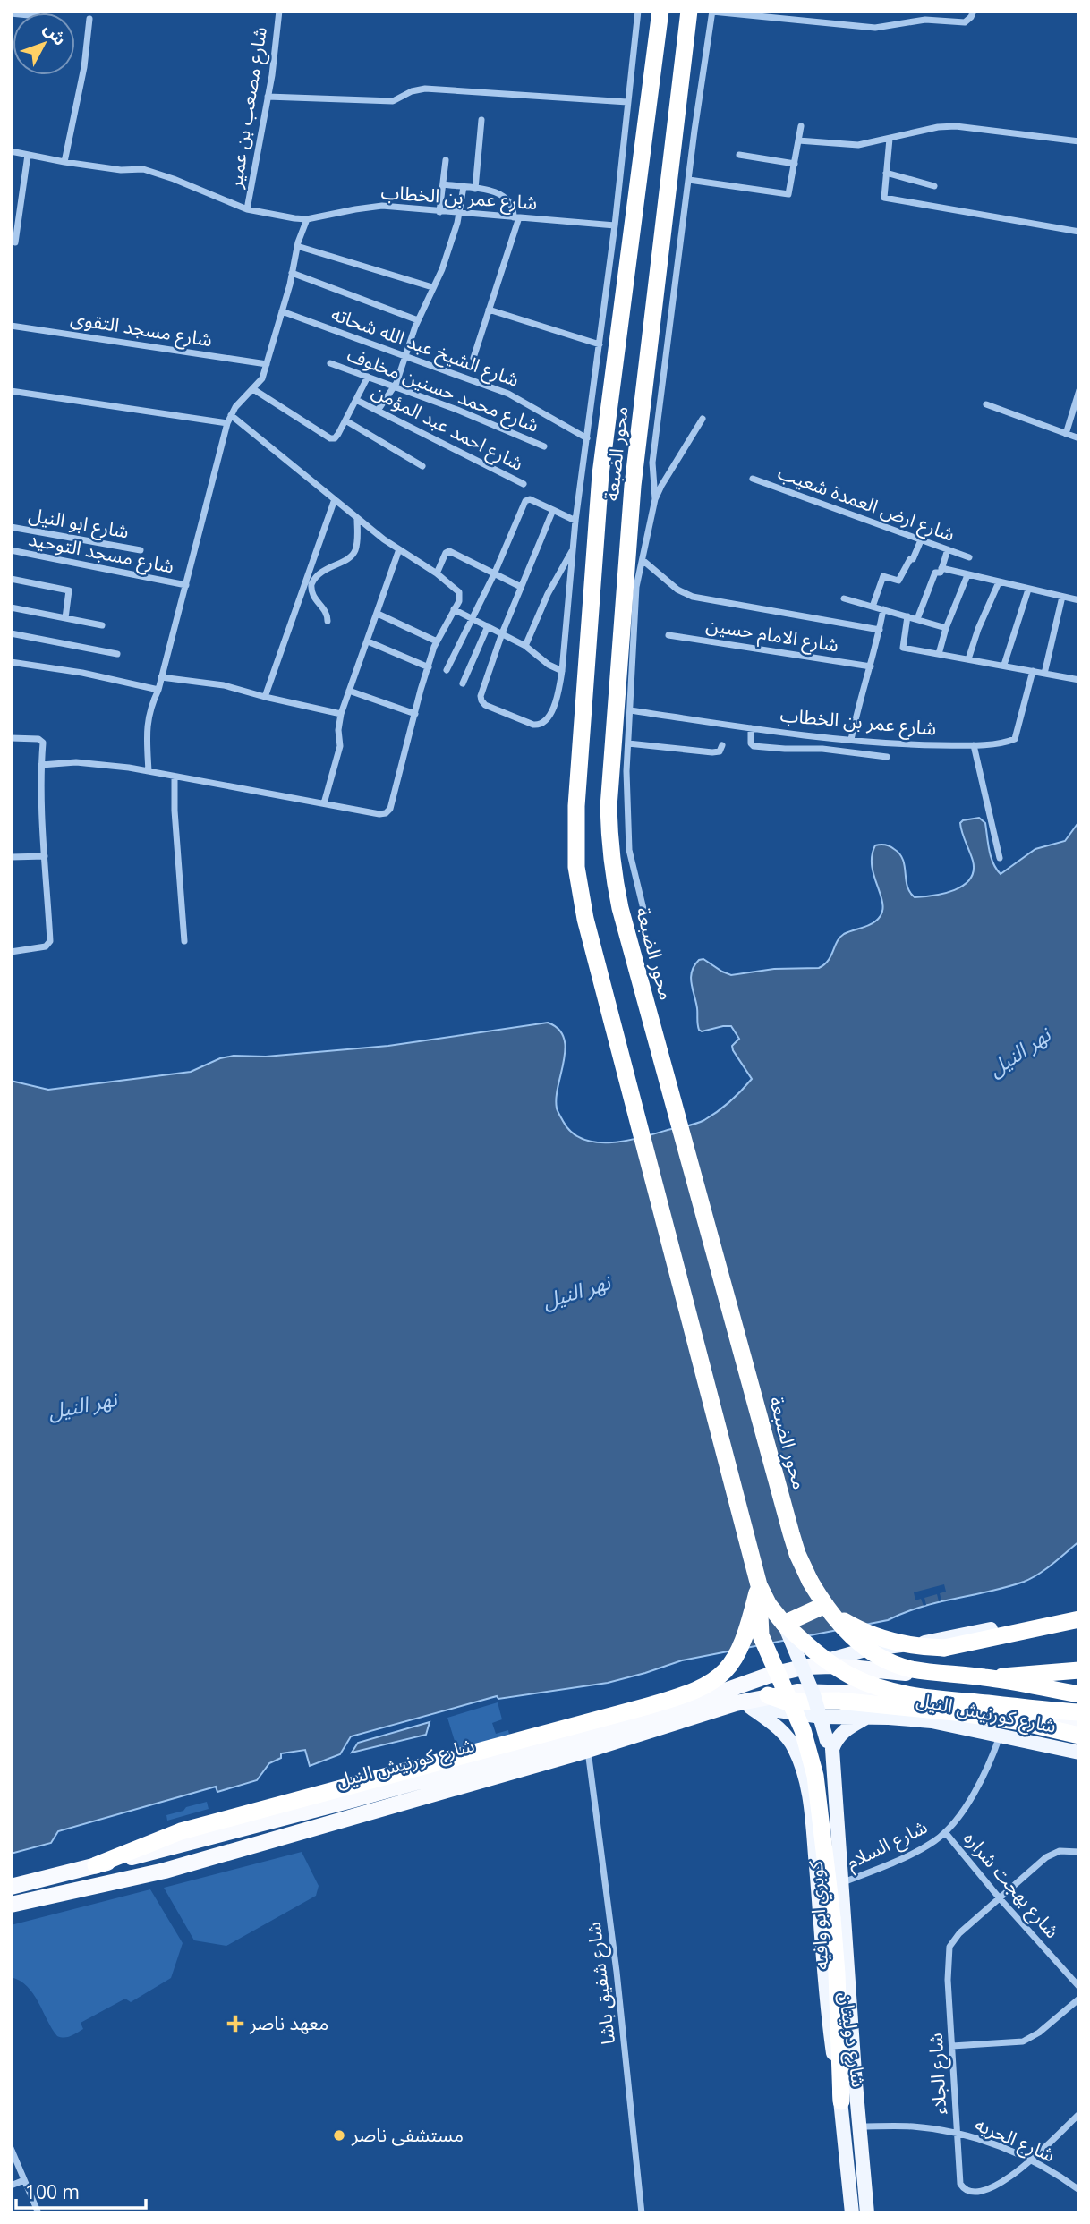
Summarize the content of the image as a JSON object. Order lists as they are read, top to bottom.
{
  "streets": {
    "highway": ["محور الضبعة", "شارع كورنيش النيل"],
    "main road": ["كوبري ابو وافيه", "شارع دوليتان"],
    "street": [
      "شارع مصعب بن عمير",
      "شارع عمر بن الخطاب",
      "شارع مسجد التقوى",
      "شارع الشيخ عبد الله شحاته",
      "شارع محمد حسنين مخلوف",
      "شارع احمد عبد المؤمن",
      "شارع ارض العمدة شعيب",
      "شارع ابو النيل",
      "شارع مسجد التوحيد",
      "شارع الامام حسين",
      "شارع السلام",
      "شارع بهجت شراره",
      "شارع شفيق باشا",
      "شارع الجلاء",
      "شارع الحريه"
    ]
  },
  "crossings": [
    ["شارع مصعب بن عمير", "شارع عمر بن الخطاب"],
    ["شارع كورنيش النيل", "شارع السلام"],
    ["شارع كورنيش النيل", "شارع شفيق باشا"],
    ["شارع كورنيش النيل", "شارع دوليتان"],
    ["شارع السلام", "شارع بهجت شراره"],
    ["شارع السلام", "شارع دوليتان"],
    ["شارع بهجت شراره", "شارع الجلاء"],
    ["شارع دوليتان", "شارع الحريه"],
    ["شارع الجلاء", "شارع الحريه"]
  ],
  "water": ["نهر النيل"],
  "places": {
    "health": ["معهد ناصر"],
    "other": ["مستشفى ناصر"]
  },
  "scale_bar": "100 m",
  "north": "top right"
}
